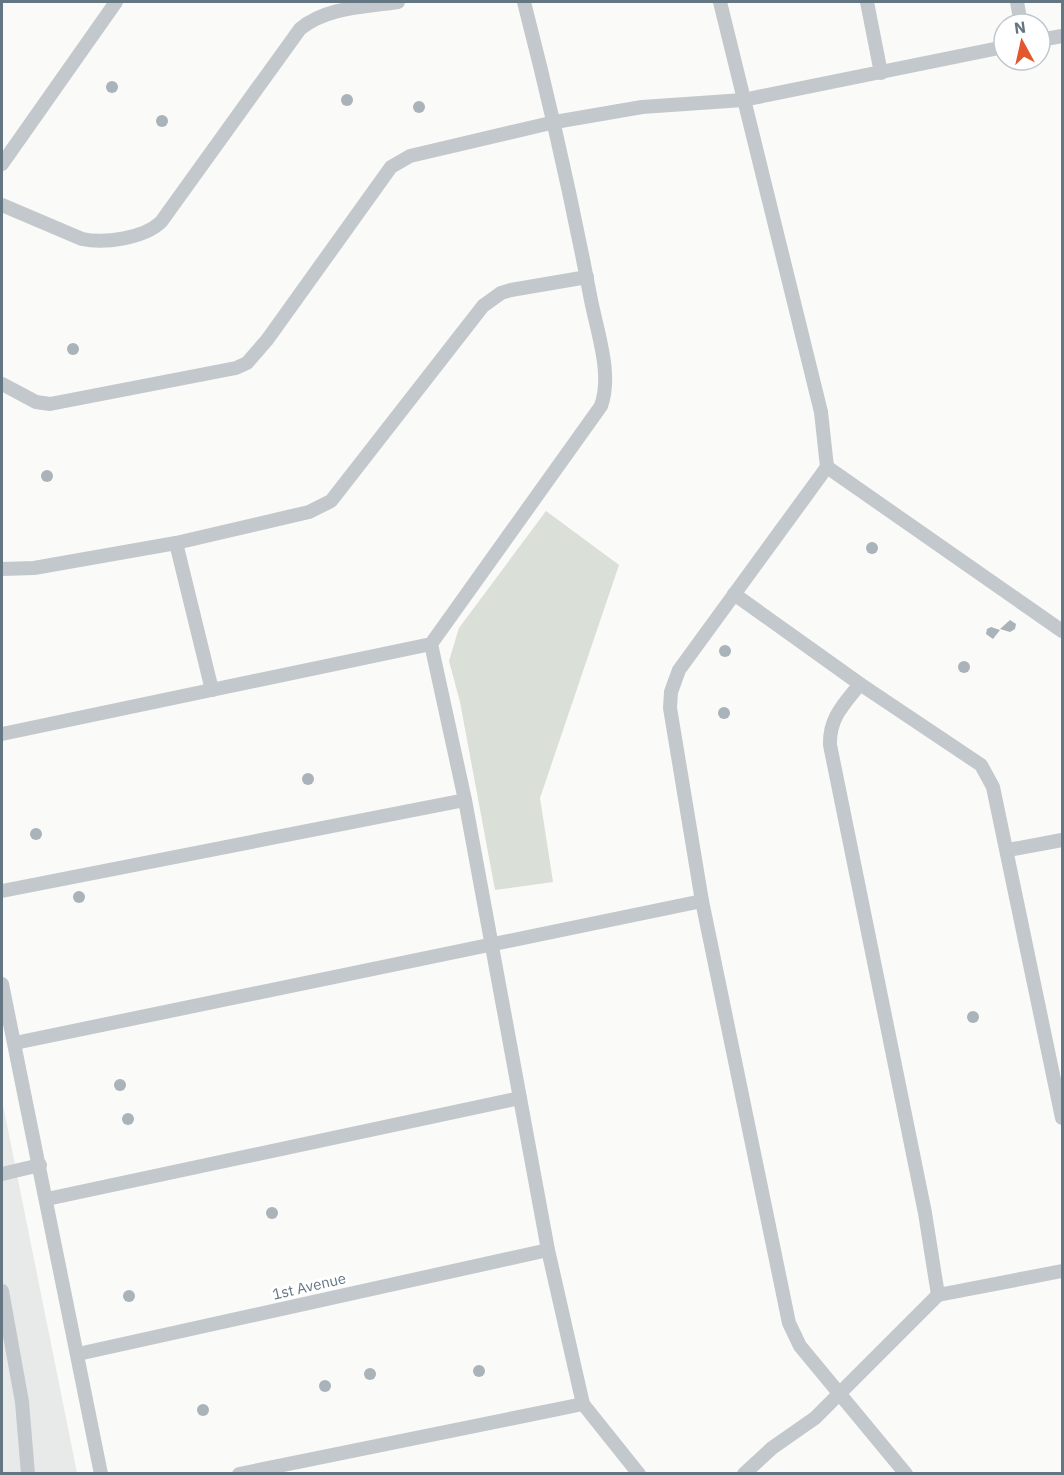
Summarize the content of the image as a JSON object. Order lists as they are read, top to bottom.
{
  "streets": {
    "street": ["1st Avenue"]
  },
  "north": "top"
}
